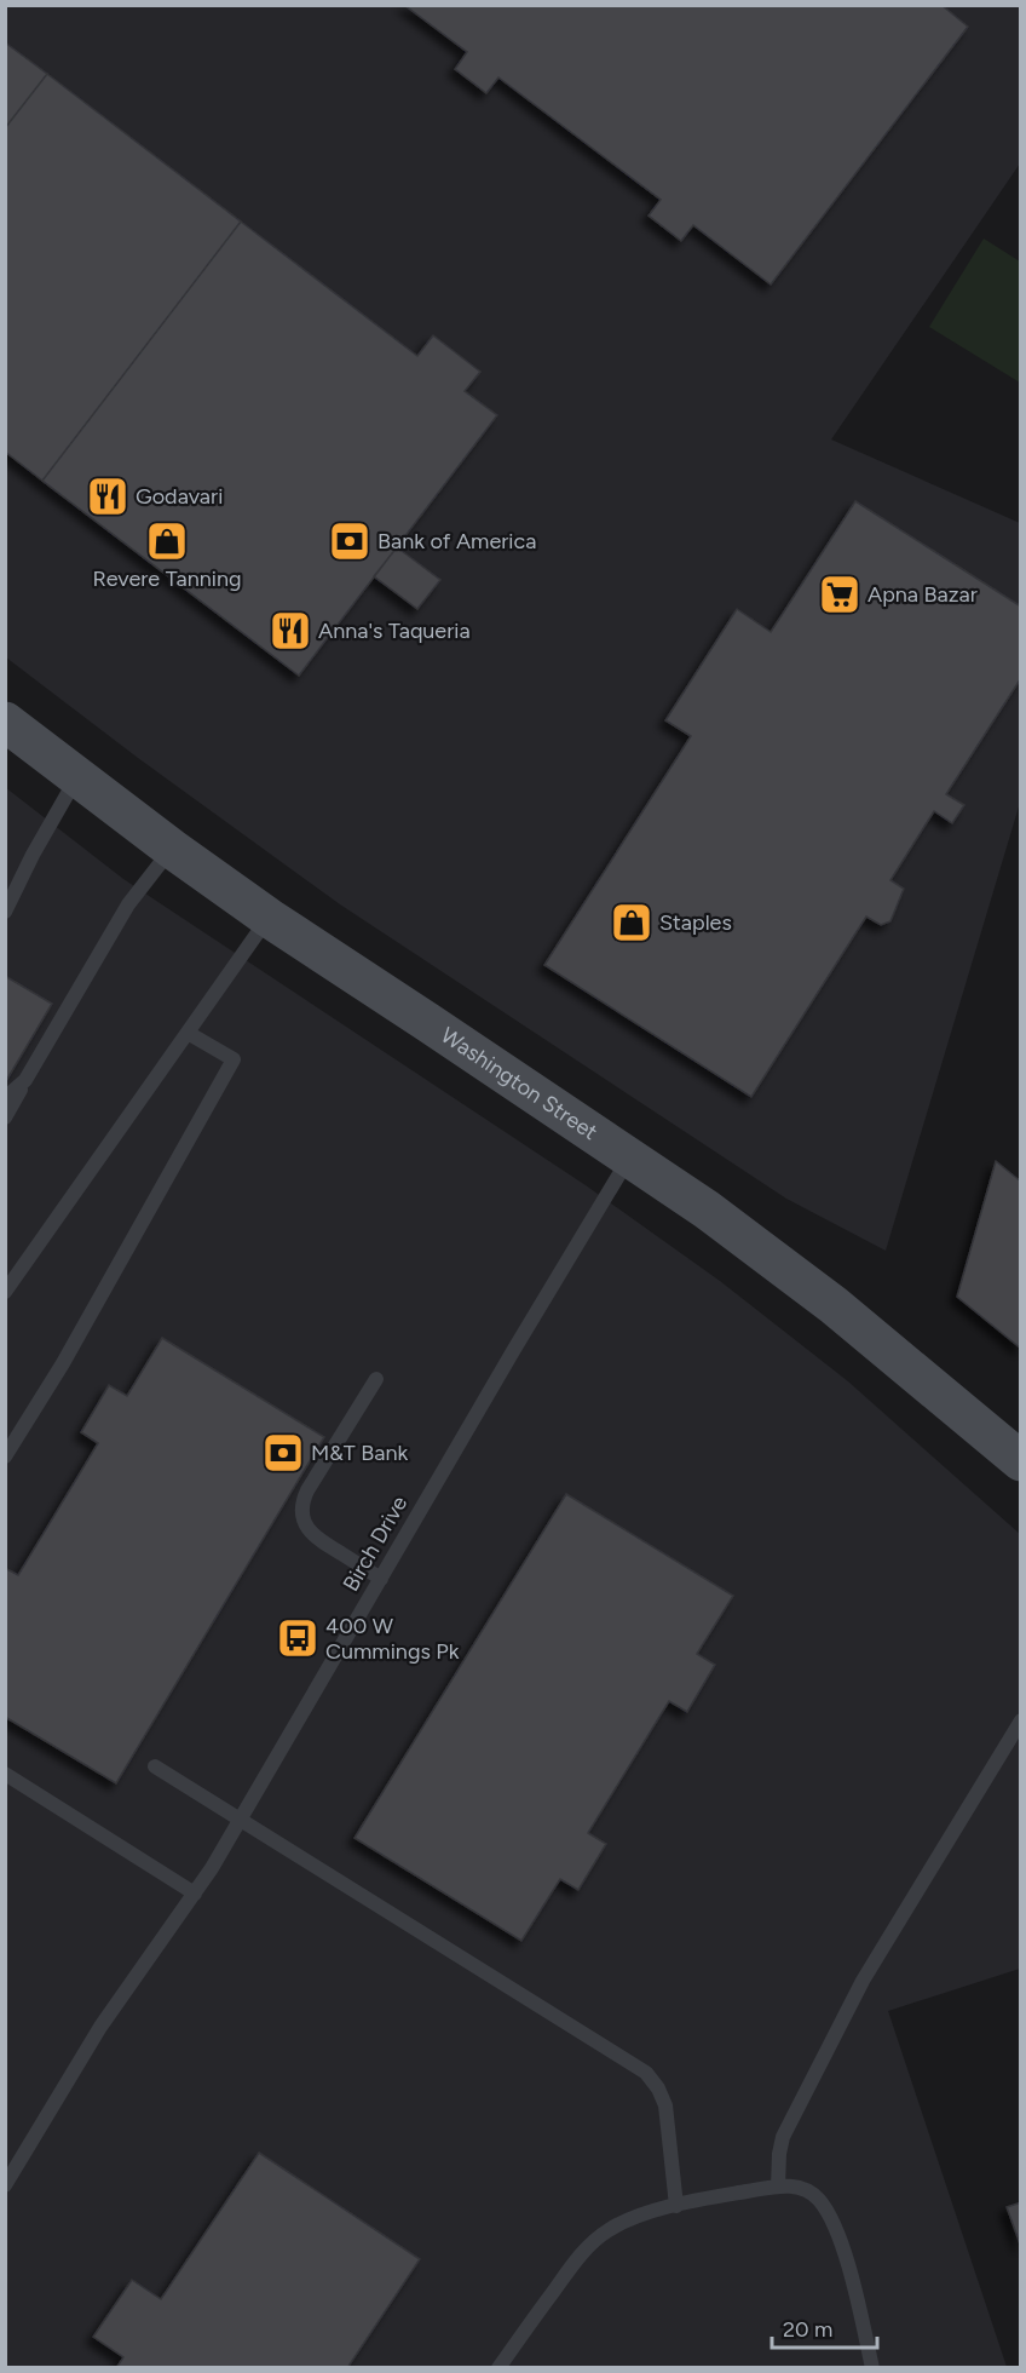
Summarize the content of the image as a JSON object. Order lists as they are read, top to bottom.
{
  "streets": {
    "main road": ["Washington Street"],
    "lane": ["Birch Drive"]
  },
  "crossings": [
    ["Washington Street", "Birch Drive"]
  ],
  "places": {
    "restaurant": ["Godavari", "Anna's Taqueria"],
    "shop": ["Revere Tanning", "Staples"],
    "bank": ["Bank of America", "M&T Bank"],
    "supermarket": ["Apna Bazar"],
    "bus stop": ["400 W Cummings Pk"]
  },
  "scale_bar": "20 m"
}
